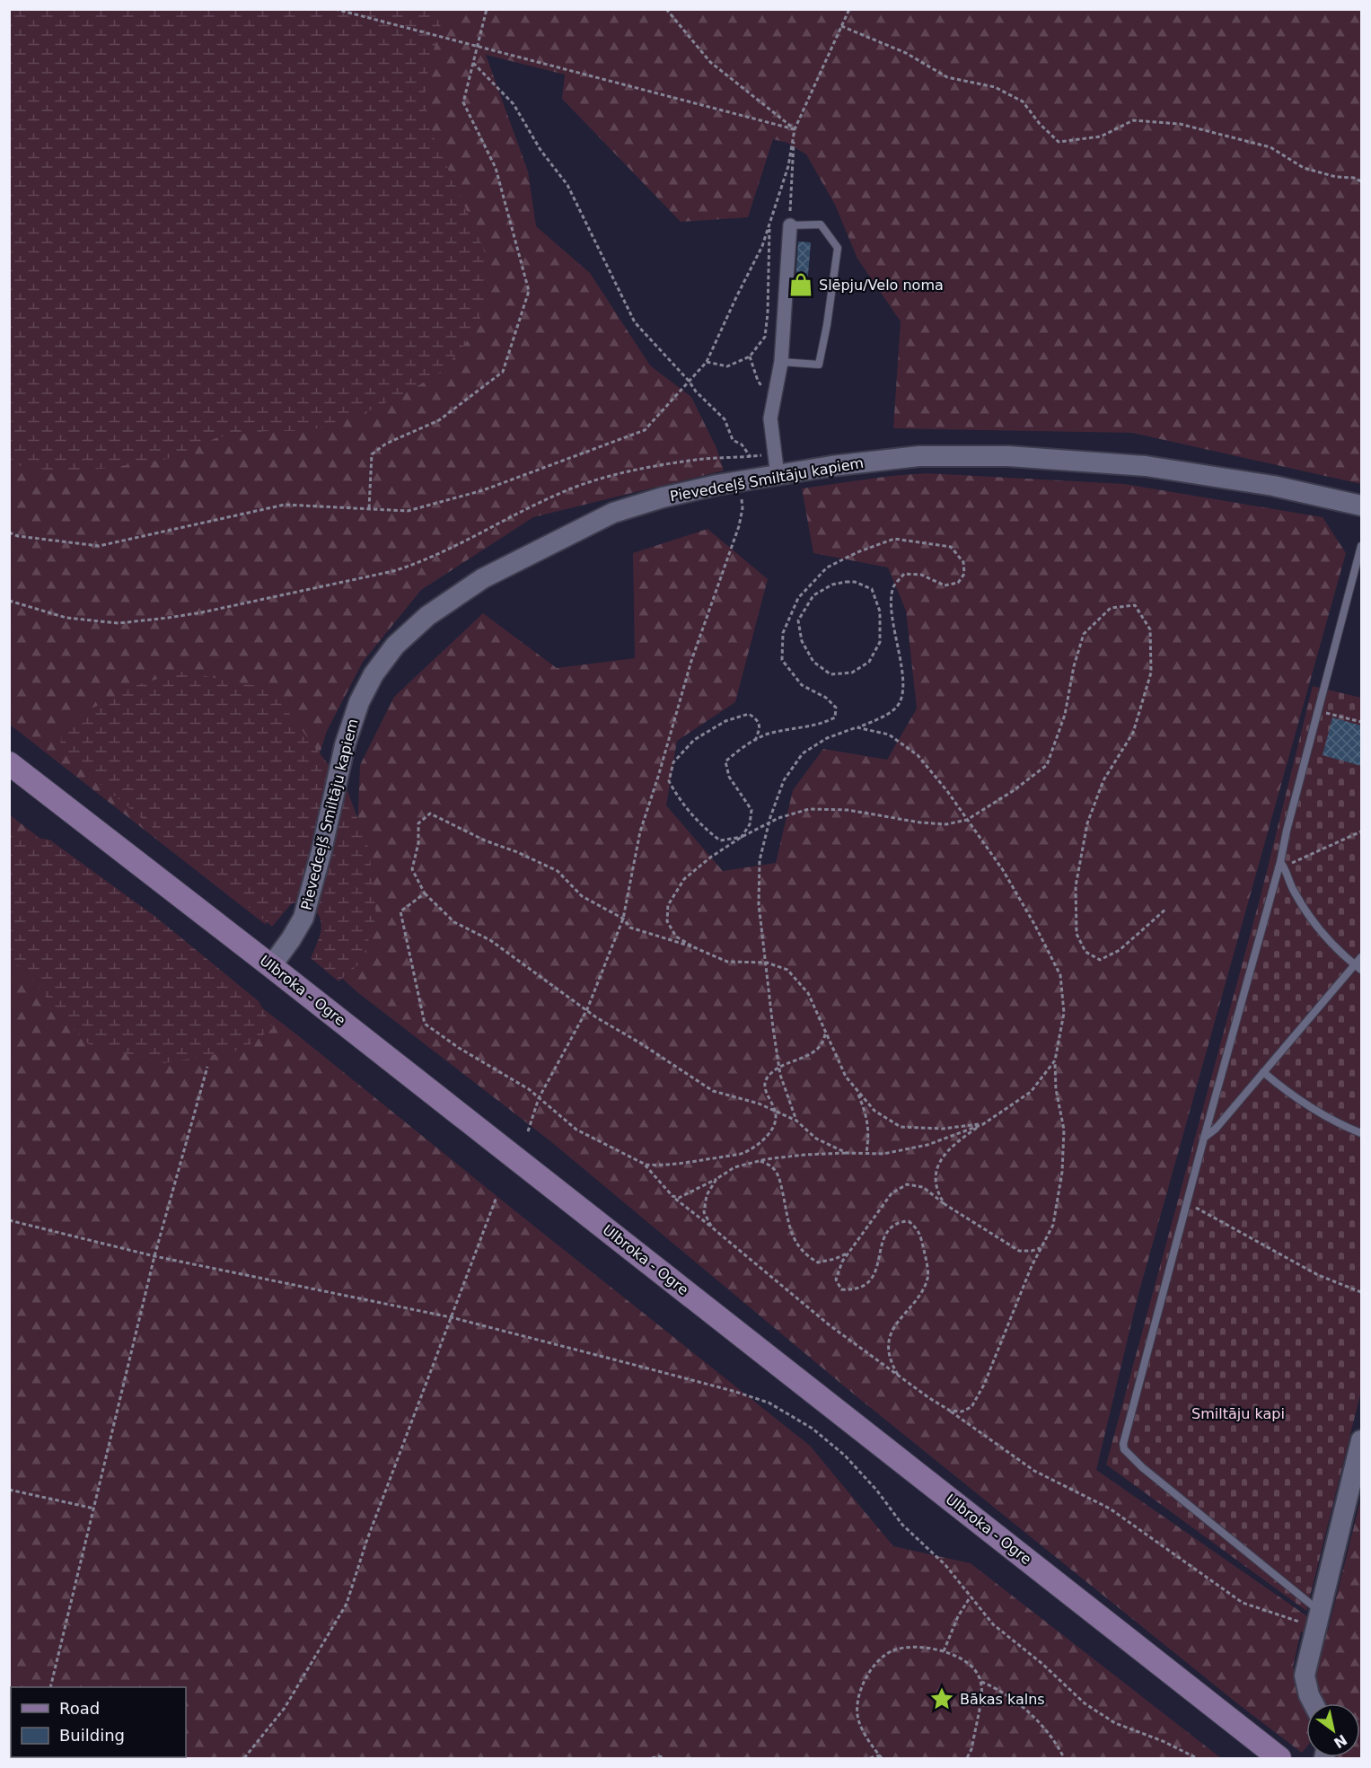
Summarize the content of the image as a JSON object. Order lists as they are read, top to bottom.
{
  "streets": {
    "main road": ["Ulbroka - Ogre"],
    "street": ["Pievedceļš Smiltāju kapiem"]
  },
  "crossings": [
    ["Pievedceļš Smiltāju kapiem", "Ulbroka - Ogre"]
  ],
  "parks": ["Smiltāju kapi"],
  "places": {
    "shop": ["Slēpju/Velo noma"],
    "place": ["Bākas kalns"]
  },
  "legend": ["Road", "Building"],
  "north": "bottom right"
}
